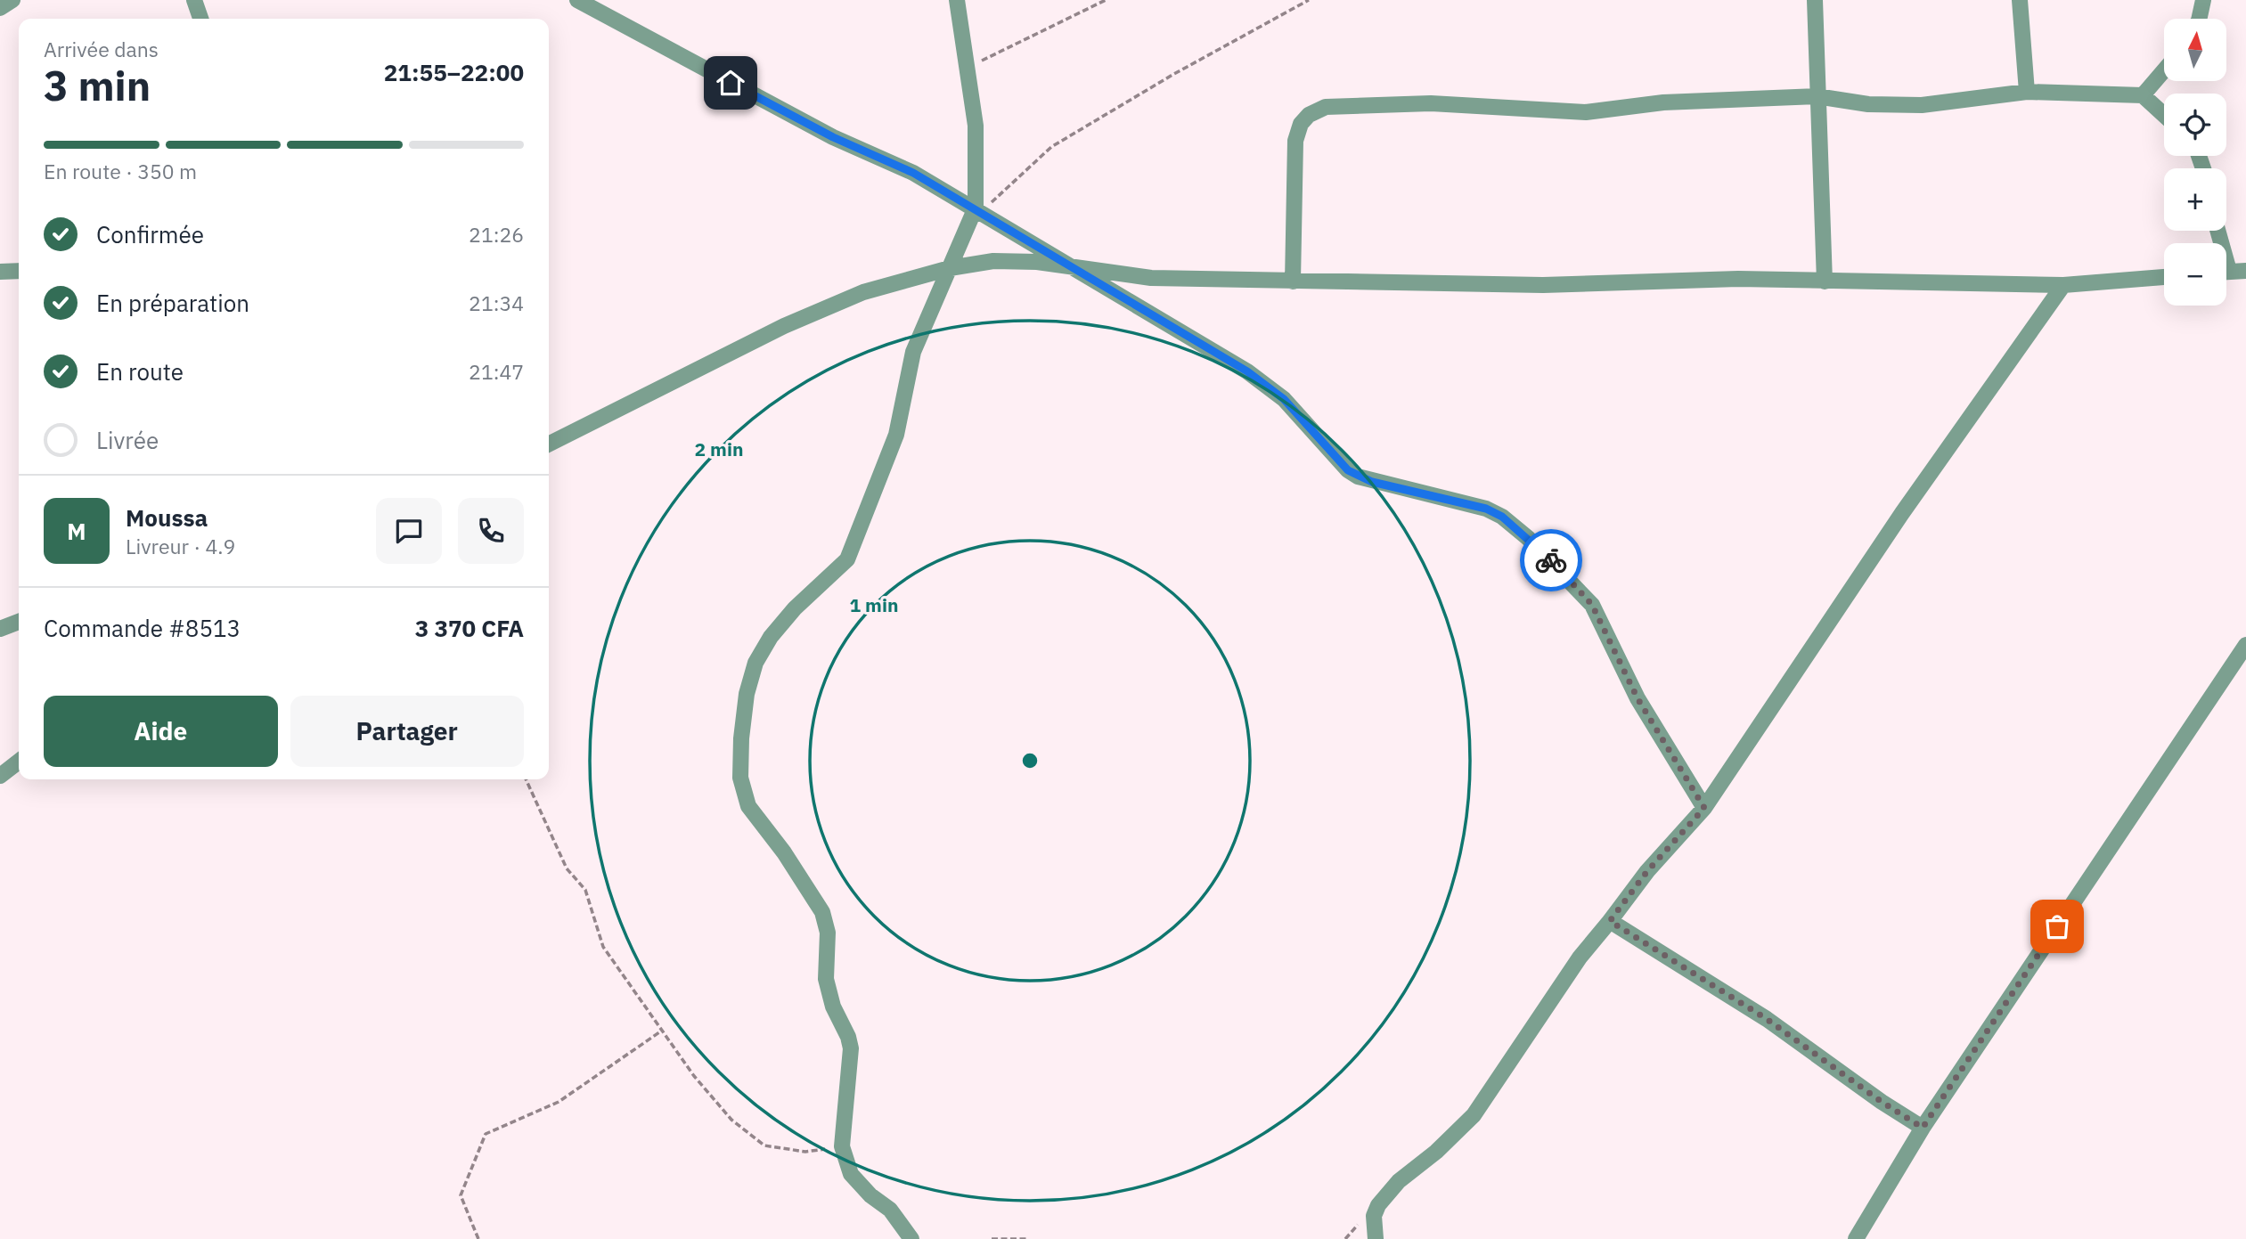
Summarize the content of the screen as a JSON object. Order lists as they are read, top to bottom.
{
  "north": "top",
  "page": {
    "map_buttons": ["+", "−"],
    "heading": ["3 min", "Arrivée dans", "21:55–22:00"],
    "panel": [
      "Moussa",
      "Livreur · 4.9",
      "Commande #8513",
      "3 370 CFA"
    ],
    "bar": "En route · 350 m",
    "list": [
      ["Confirmée", "21:26"],
      ["En préparation", "21:34"],
      ["En route", "21:47"],
      "Livrée"
    ],
    "round": "M",
    "buttons": ["Aide", "Partager"]
  },
  "rings": ["2 min", "1 min"]
}
